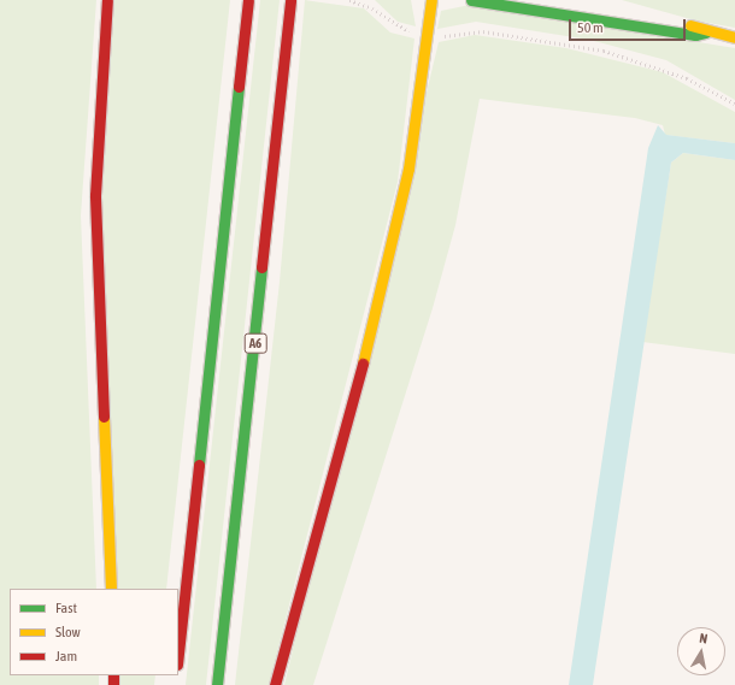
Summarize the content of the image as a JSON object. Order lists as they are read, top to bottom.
{
  "streets": {
    "main road": ["A6"]
  },
  "legend": ["Fast", "Slow", "Jam"],
  "scale_bar": "50 m",
  "north": "top"
}
